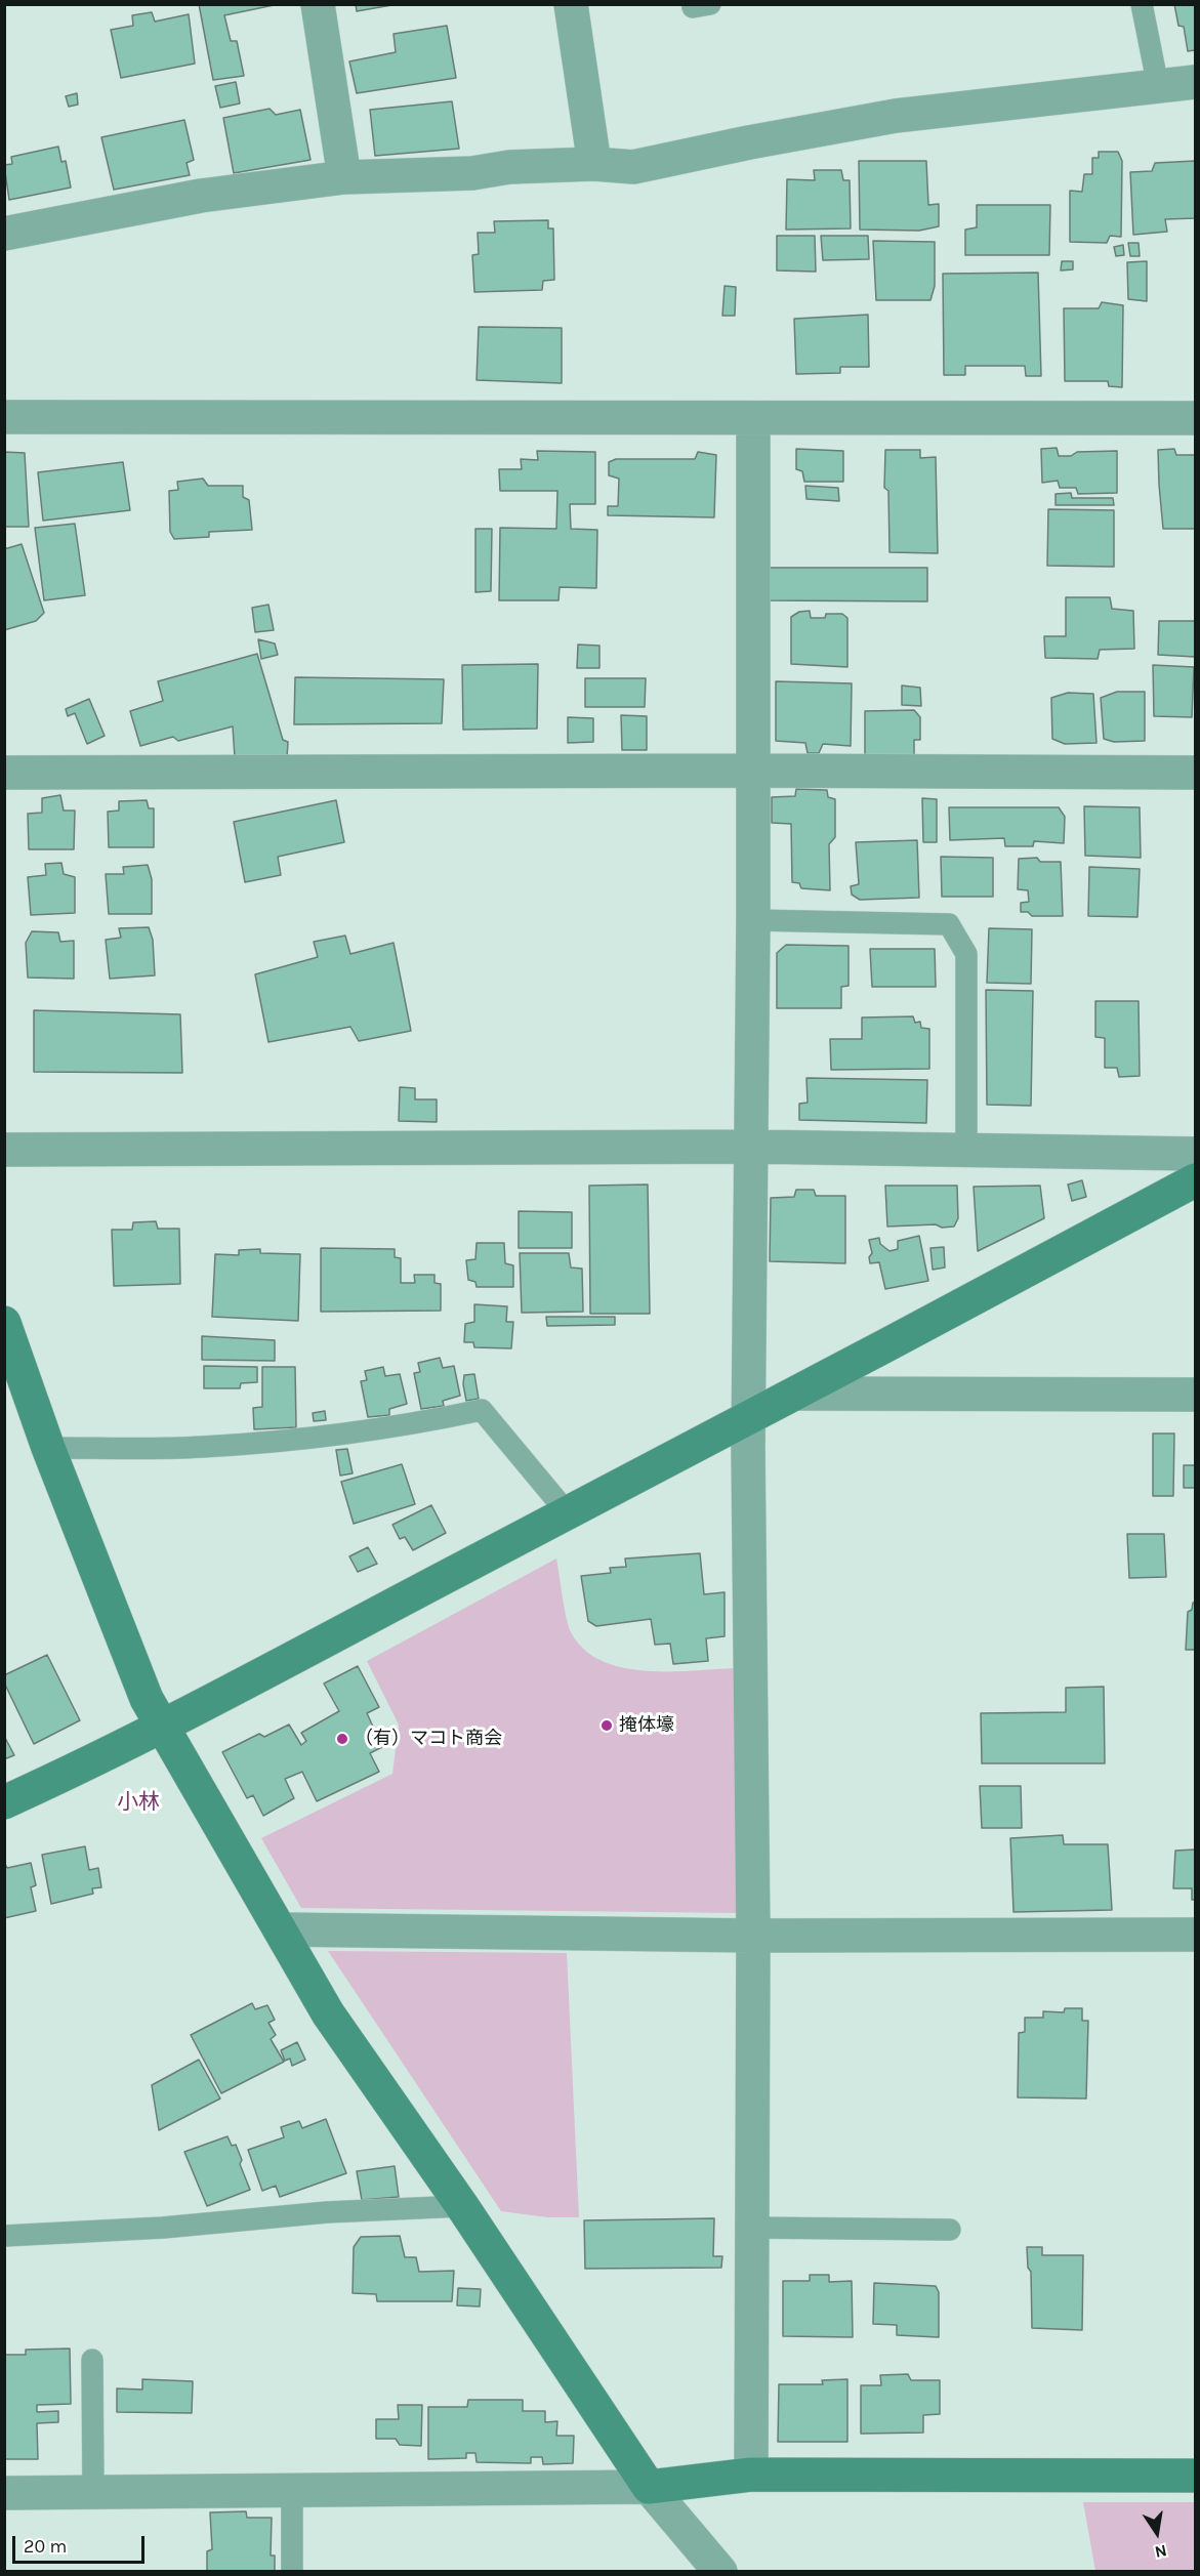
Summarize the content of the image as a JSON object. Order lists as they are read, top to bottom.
{
  "districts": ["小林"],
  "places": ["掩体壕", "（有）マコト商会"],
  "scale_bar": "20 m",
  "north": "bottom"
}
